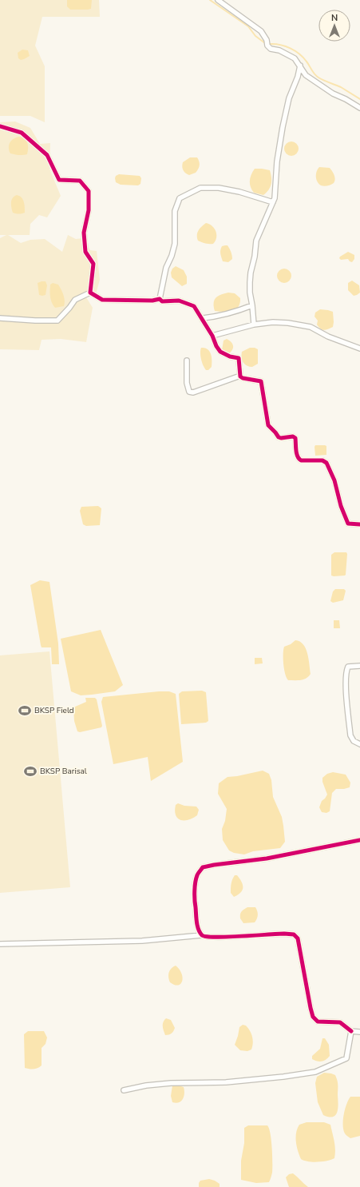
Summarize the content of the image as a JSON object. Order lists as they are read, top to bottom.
{
  "places": {
    "sports": ["BKSP Field", "BKSP Barisal"]
  },
  "north": "top"
}
